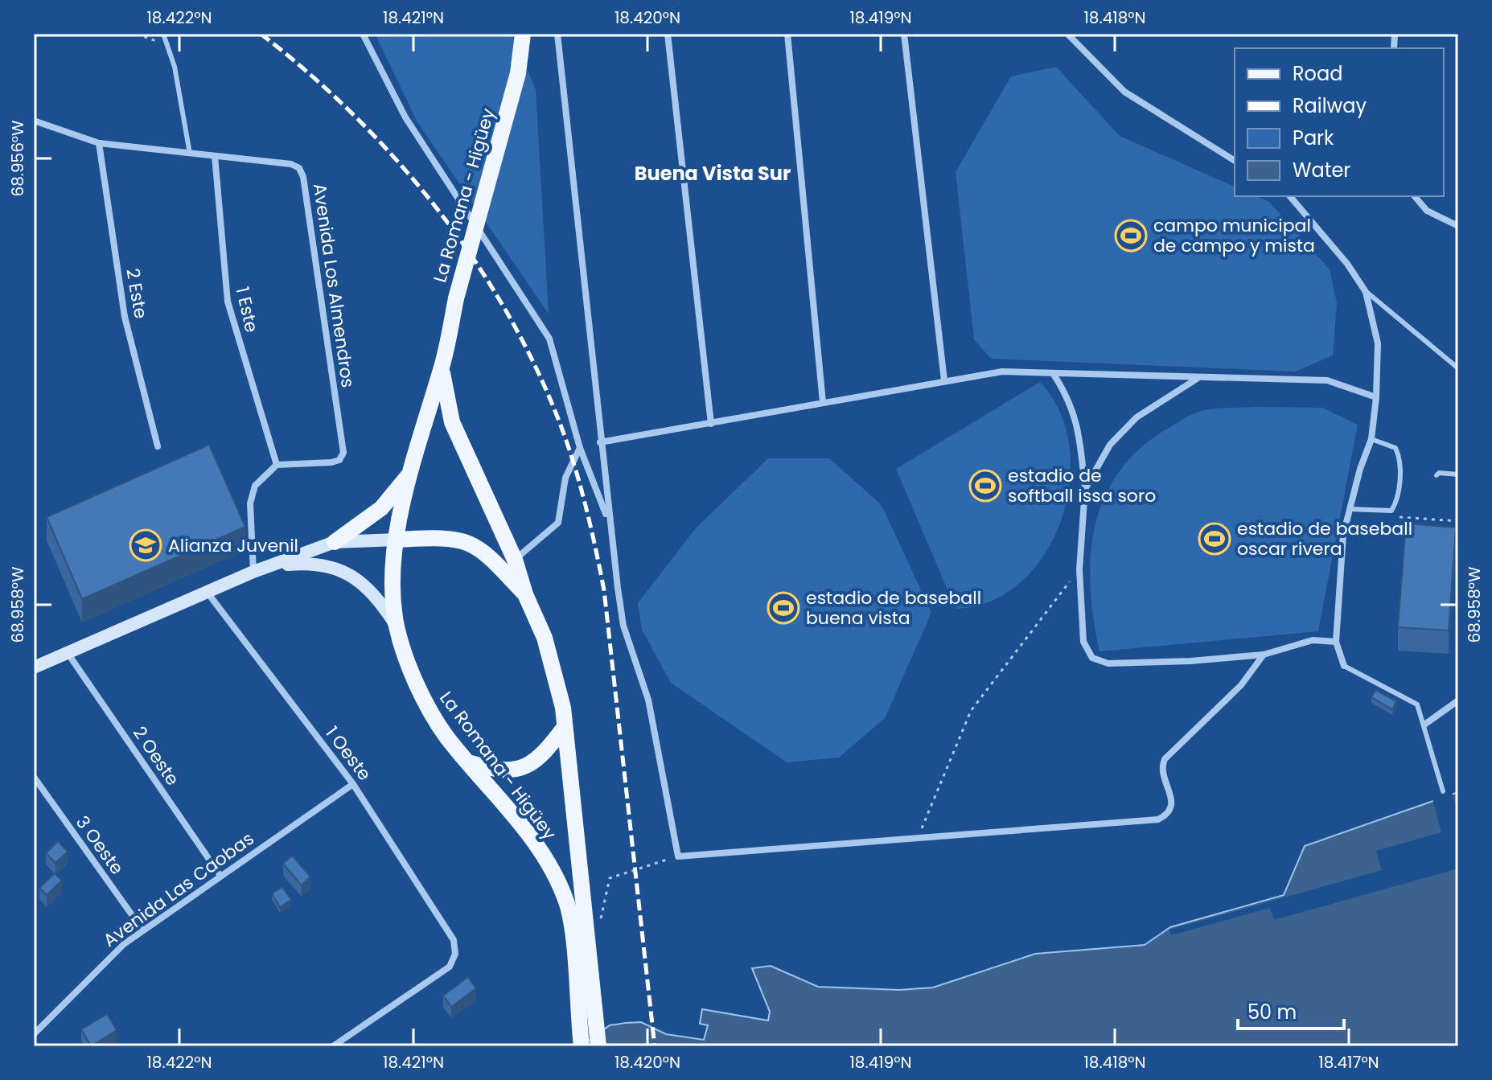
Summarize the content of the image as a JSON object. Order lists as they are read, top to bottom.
{
  "streets": {
    "main road": ["La Romana - Higüey"],
    "street": [
      "Avenida Los Almendros",
      "2 Este",
      "1 Este",
      "1 Oeste",
      "2 Oeste",
      "3 Oeste",
      "Avenida Las Caobas"
    ]
  },
  "crossings": [
    ["Avenida Los Almendros", "2 Este"],
    ["Avenida Los Almendros", "1 Este"],
    ["1 Oeste", "Avenida Las Caobas"],
    ["2 Oeste", "Avenida Las Caobas"],
    ["3 Oeste", "Avenida Las Caobas"]
  ],
  "districts": ["Buena Vista Sur"],
  "places": {
    "sports": [
      "campo municipal de campo y mista",
      "estadio de softball issa soro",
      "estadio de baseball oscar rivera",
      "estadio de baseball buena vista"
    ],
    "school or university": ["Alianza Juvenil"]
  },
  "legend": [
    "Road",
    "Railway",
    "Park",
    "Water"
  ],
  "scale_bar": "50 m",
  "coordinates": [
    "18.422°N",
    "18.421°N",
    "18.420°N",
    "18.419°N",
    "18.418°N",
    "68.956°W",
    "68.958°W",
    "18.417°N"
  ]
}
